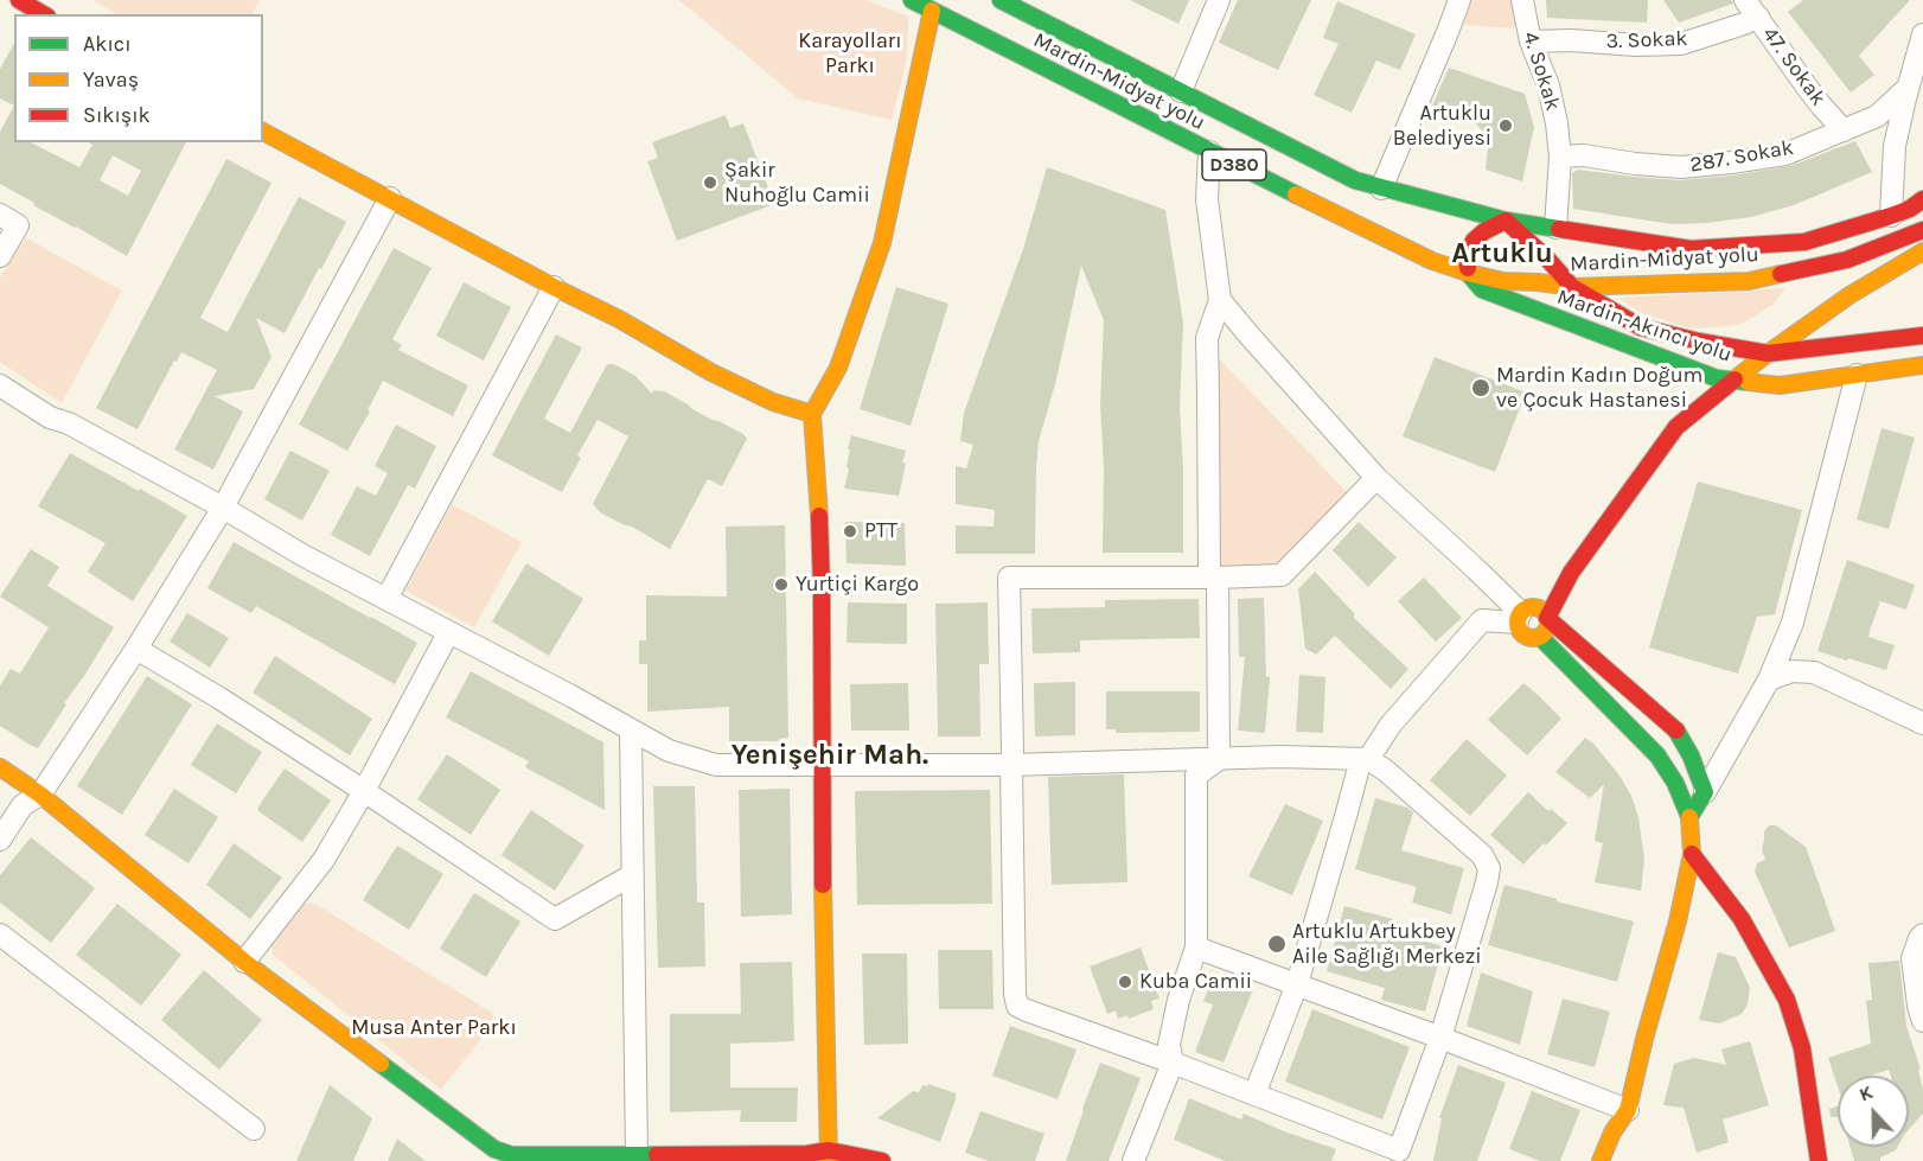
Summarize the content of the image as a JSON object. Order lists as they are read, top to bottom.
{
  "streets": {
    "main road": ["Mardin-Midyat yolu", "D380", "Mardin-Akıncı yolu"],
    "street": [
      "3. Sokak",
      "47. Sokak",
      "4. Sokak",
      "287. Sokak"
    ]
  },
  "crossings": [
    ["3. Sokak", "47. Sokak"],
    ["3. Sokak", "4. Sokak"],
    ["47. Sokak", "287. Sokak"],
    ["4. Sokak", "Mardin-Midyat yolu"],
    ["4. Sokak", "287. Sokak"],
    ["Mardin-Midyat yolu", "Mardin-Akıncı yolu"]
  ],
  "districts": ["Artuklu", "Yenişehir Mah."],
  "parks": ["Karayolları Parkı", "Musa Anter Parkı"],
  "places": [
    "Artuklu Belediyesi",
    "Şakir Nuhoğlu Camii",
    "Mardin Kadın Doğum ve Çocuk Hastanesi",
    "PTT",
    "Yurtiçi Kargo",
    "Artuklu Artukbey Aile Sağlığı Merkezi",
    "Kuba Camii"
  ],
  "legend": ["Akıcı", "Yavaş", "Sıkışık"],
  "north": "top"
}
